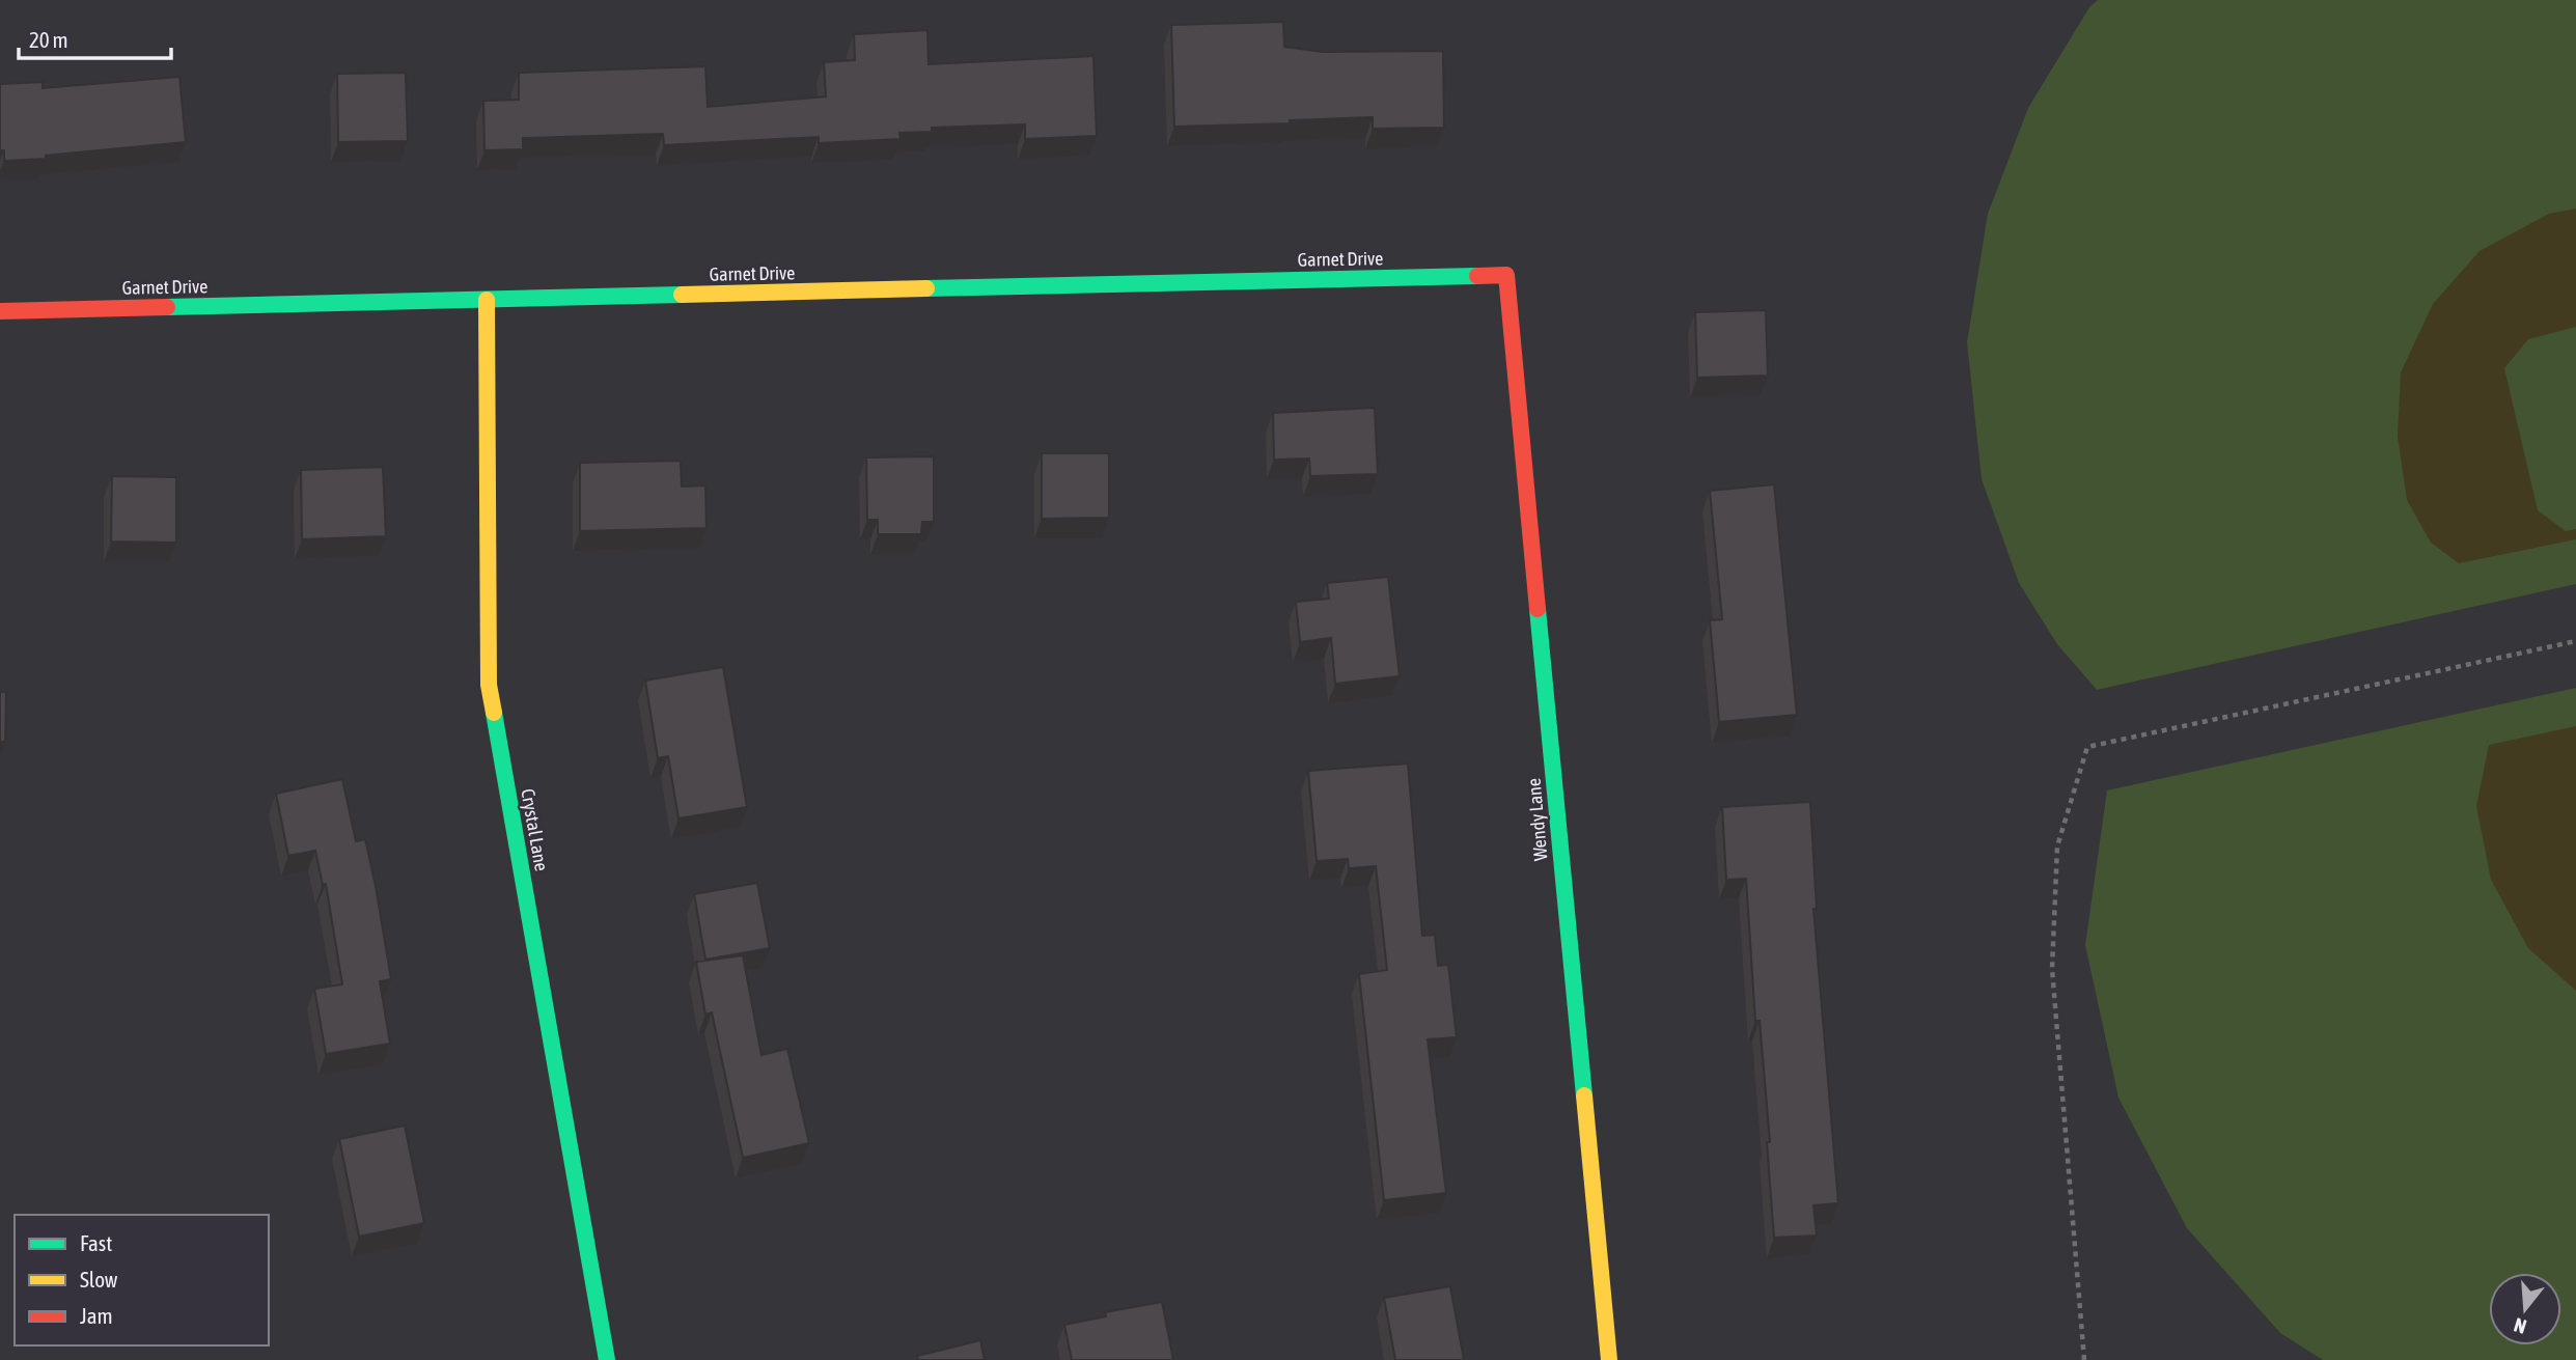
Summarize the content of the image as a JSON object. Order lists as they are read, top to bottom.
{
  "streets": {
    "street": ["Garnet Drive", "Wendy Lane", "Crystal Lane"]
  },
  "crossings": [
    ["Garnet Drive", "Wendy Lane"],
    ["Garnet Drive", "Crystal Lane"]
  ],
  "legend": ["Fast", "Slow", "Jam"],
  "scale_bar": "20 m",
  "north": "bottom"
}
